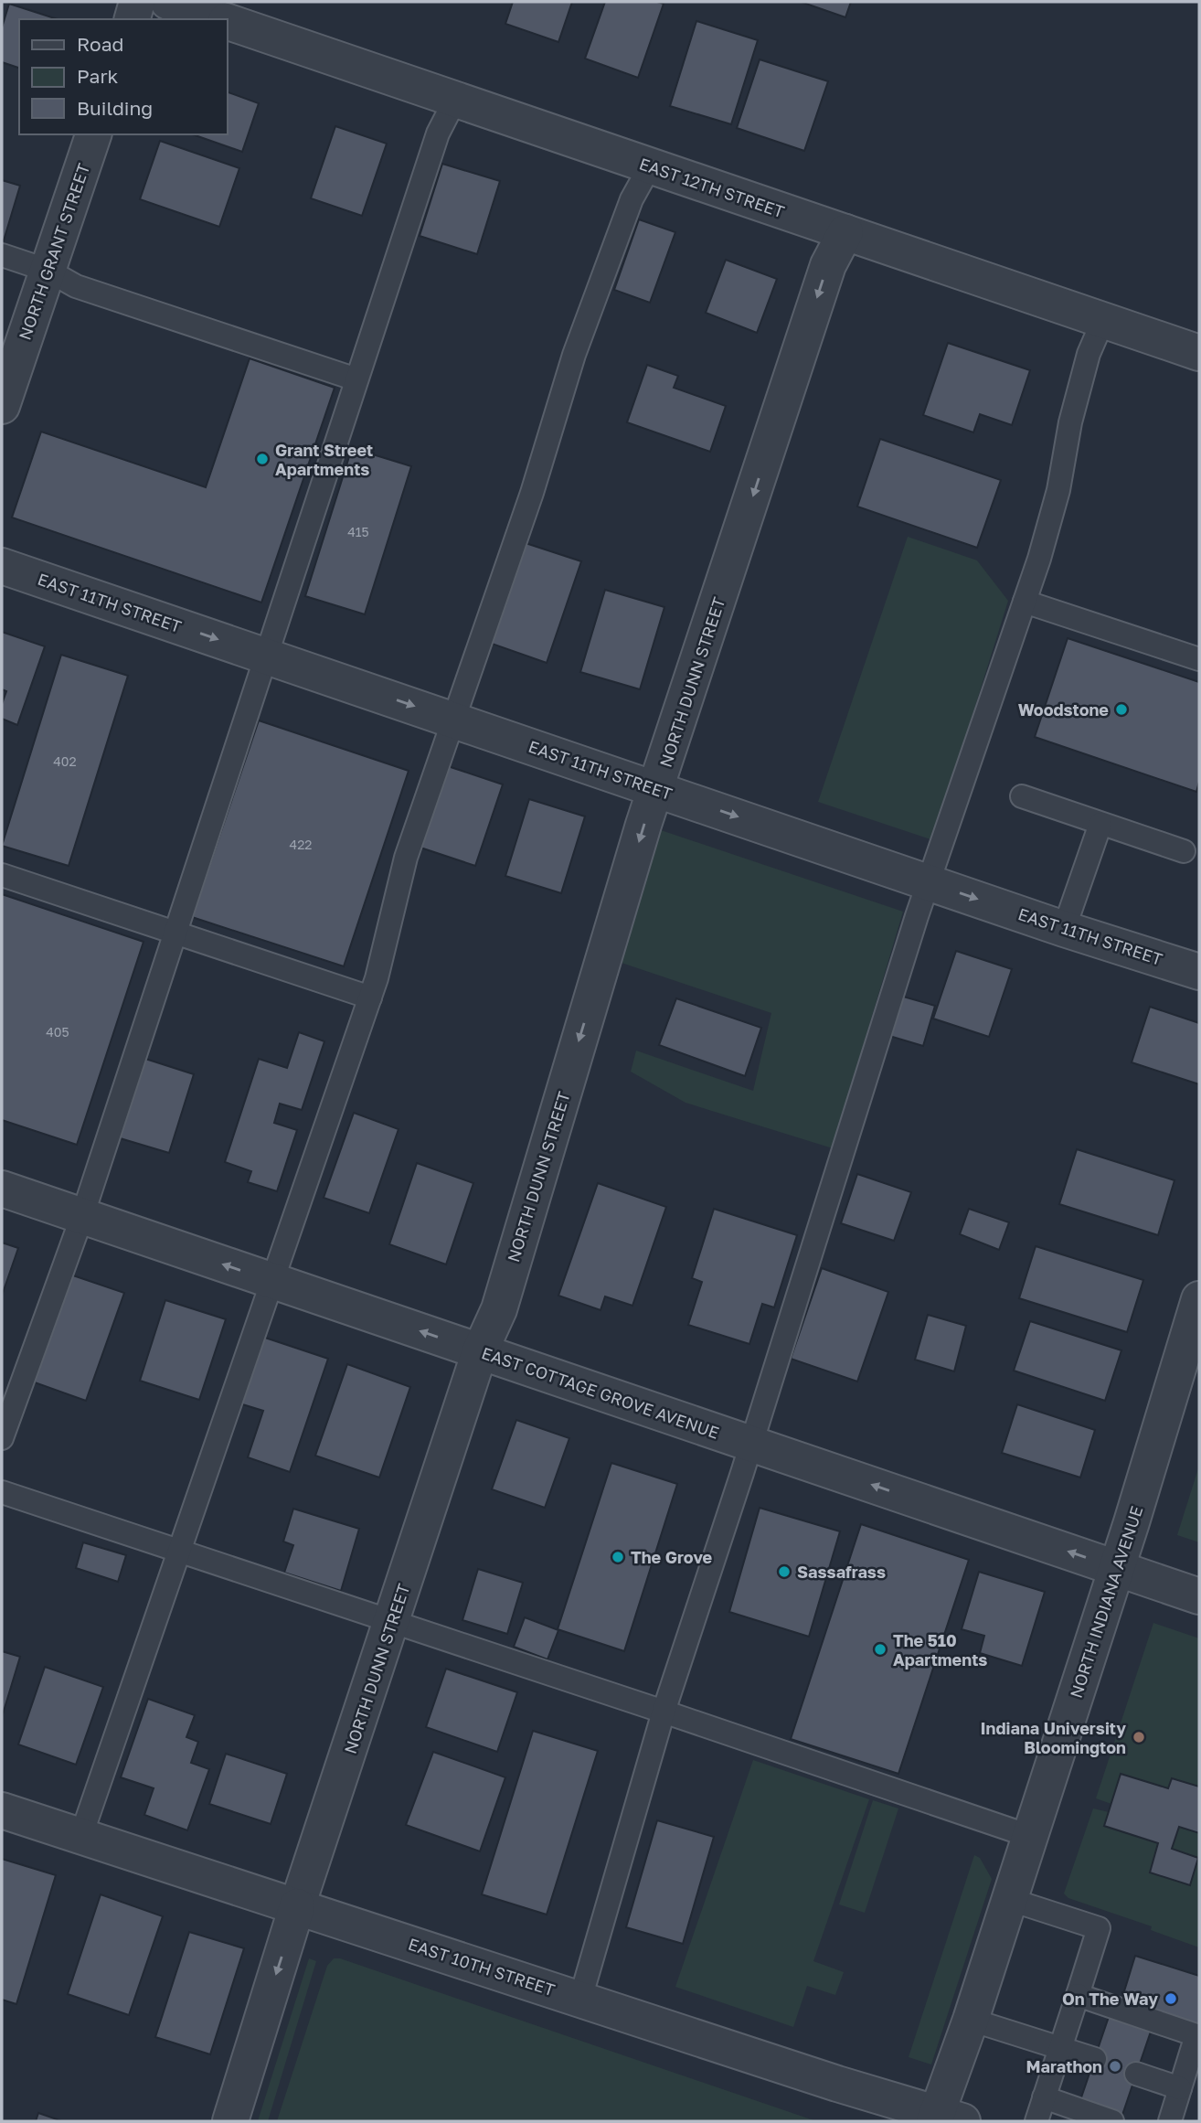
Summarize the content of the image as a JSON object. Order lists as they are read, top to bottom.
{
  "streets": {
    "street": [
      "EAST 12TH STREET",
      "NORTH GRANT STREET",
      "EAST 11TH STREET",
      "NORTH DUNN STREET",
      "EAST COTTAGE GROVE AVENUE",
      "NORTH INDIANA AVENUE",
      "EAST 10TH STREET"
    ]
  },
  "crossings": [
    ["EAST 12TH STREET", "NORTH DUNN STREET"],
    ["EAST 11TH STREET", "NORTH DUNN STREET"],
    ["NORTH DUNN STREET", "EAST COTTAGE GROVE AVENUE"],
    ["NORTH DUNN STREET", "EAST 10TH STREET"],
    ["EAST COTTAGE GROVE AVENUE", "NORTH INDIANA AVENUE"],
    ["NORTH INDIANA AVENUE", "EAST 10TH STREET"]
  ],
  "one_way": ["EAST 11TH STREET", "NORTH DUNN STREET", "EAST COTTAGE GROVE AVENUE"],
  "places": [
    "Grant Street Apartments",
    "Woodstone",
    "The Grove",
    "Sassafrass",
    "The 510 Apartments",
    "Indiana University Bloomington",
    "On The Way",
    "Marathon"
  ],
  "house_numbers": [
    "415",
    "402",
    "422",
    "405"
  ],
  "legend": ["Road", "Park", "Building"]
}
